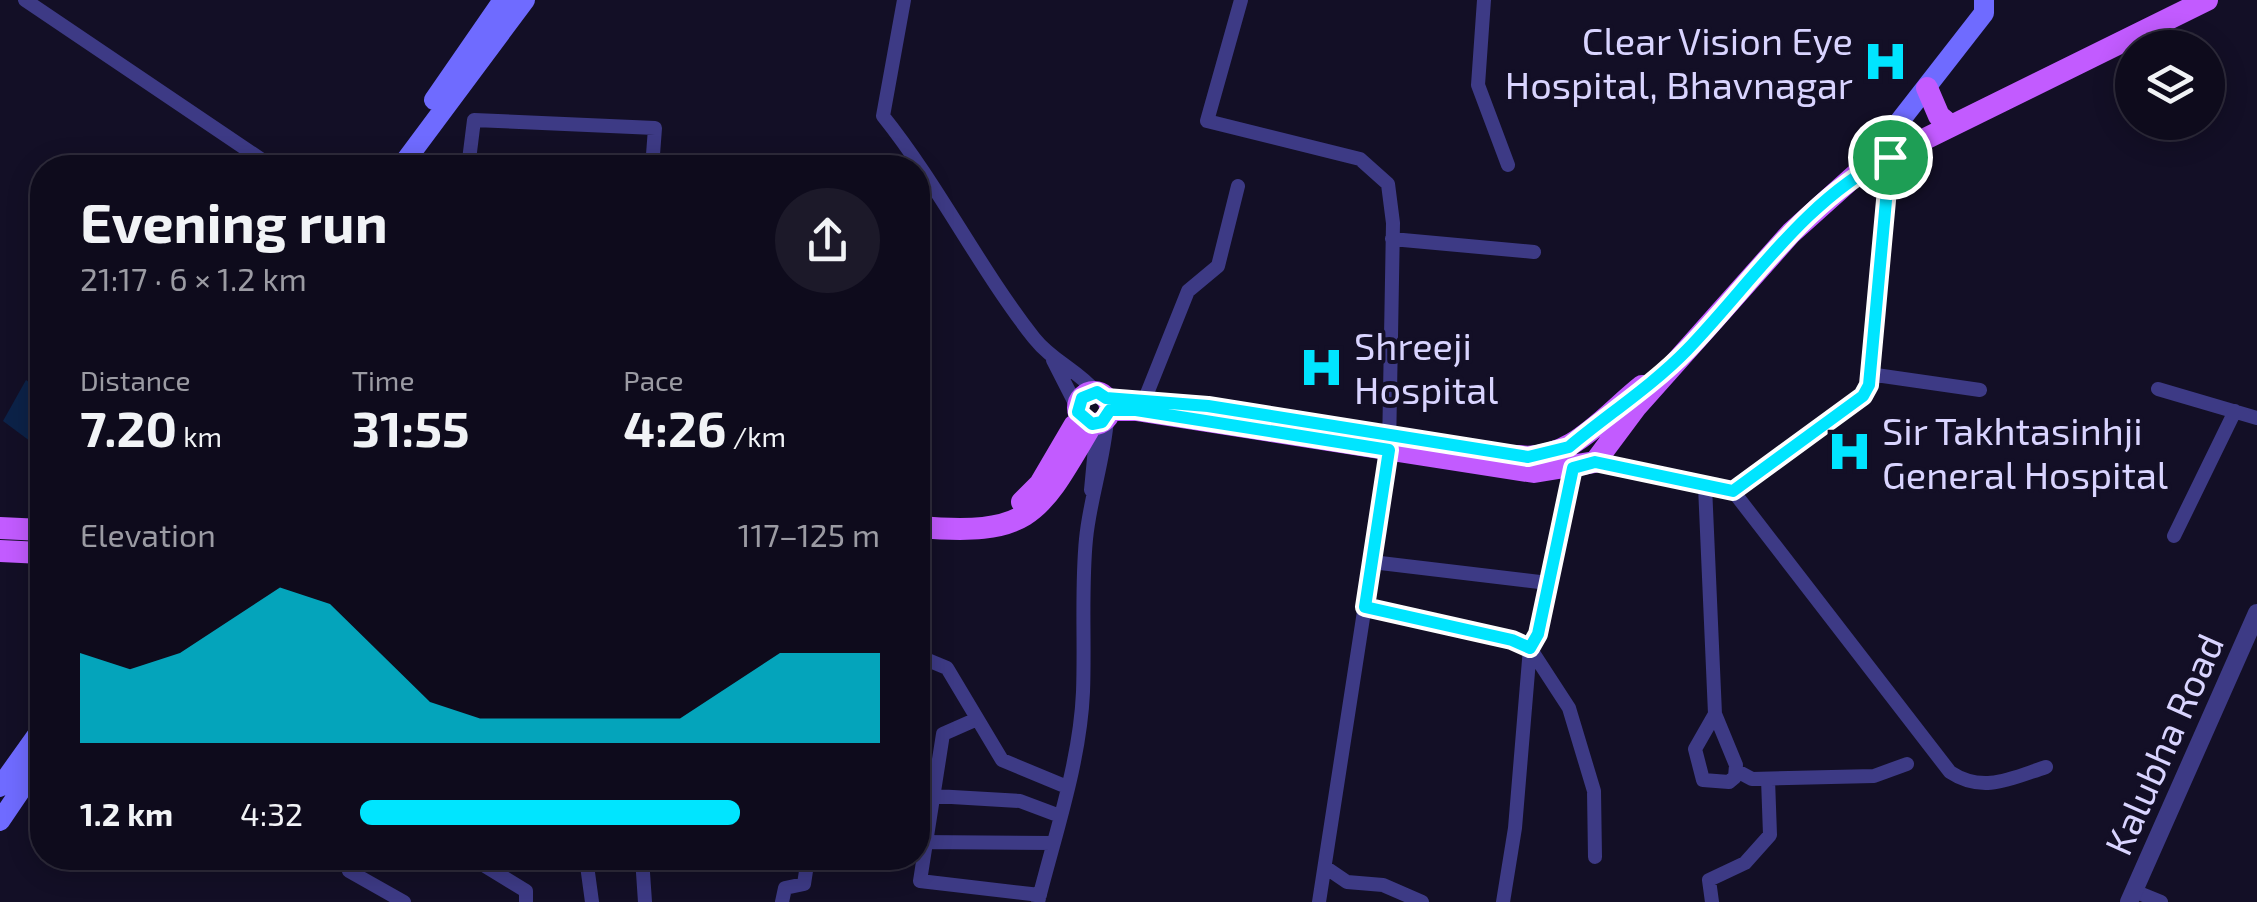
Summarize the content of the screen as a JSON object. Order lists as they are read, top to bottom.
{
  "streets": {
    "street": ["Kalubha Road"]
  },
  "places": {
    "hospital": ["Clear Vision Eye Hospital, Bhavnagar", "Shreeji Hospital", "Sir Takhtasinhji General Hospital"]
  },
  "page": {
    "heading": ["Evening run", "21:17 · 6 × 1.2 km"],
    "stats": [
      ["Distance", "7.20 km"],
      ["Time", "31:55"],
      ["Pace", "4:26 /km"]
    ],
    "chart": ["Elevation", "117–125 m"],
    "list": [
      {
        "name": "1.2 km",
        "note": "4:32"
      }
    ]
  }
}
